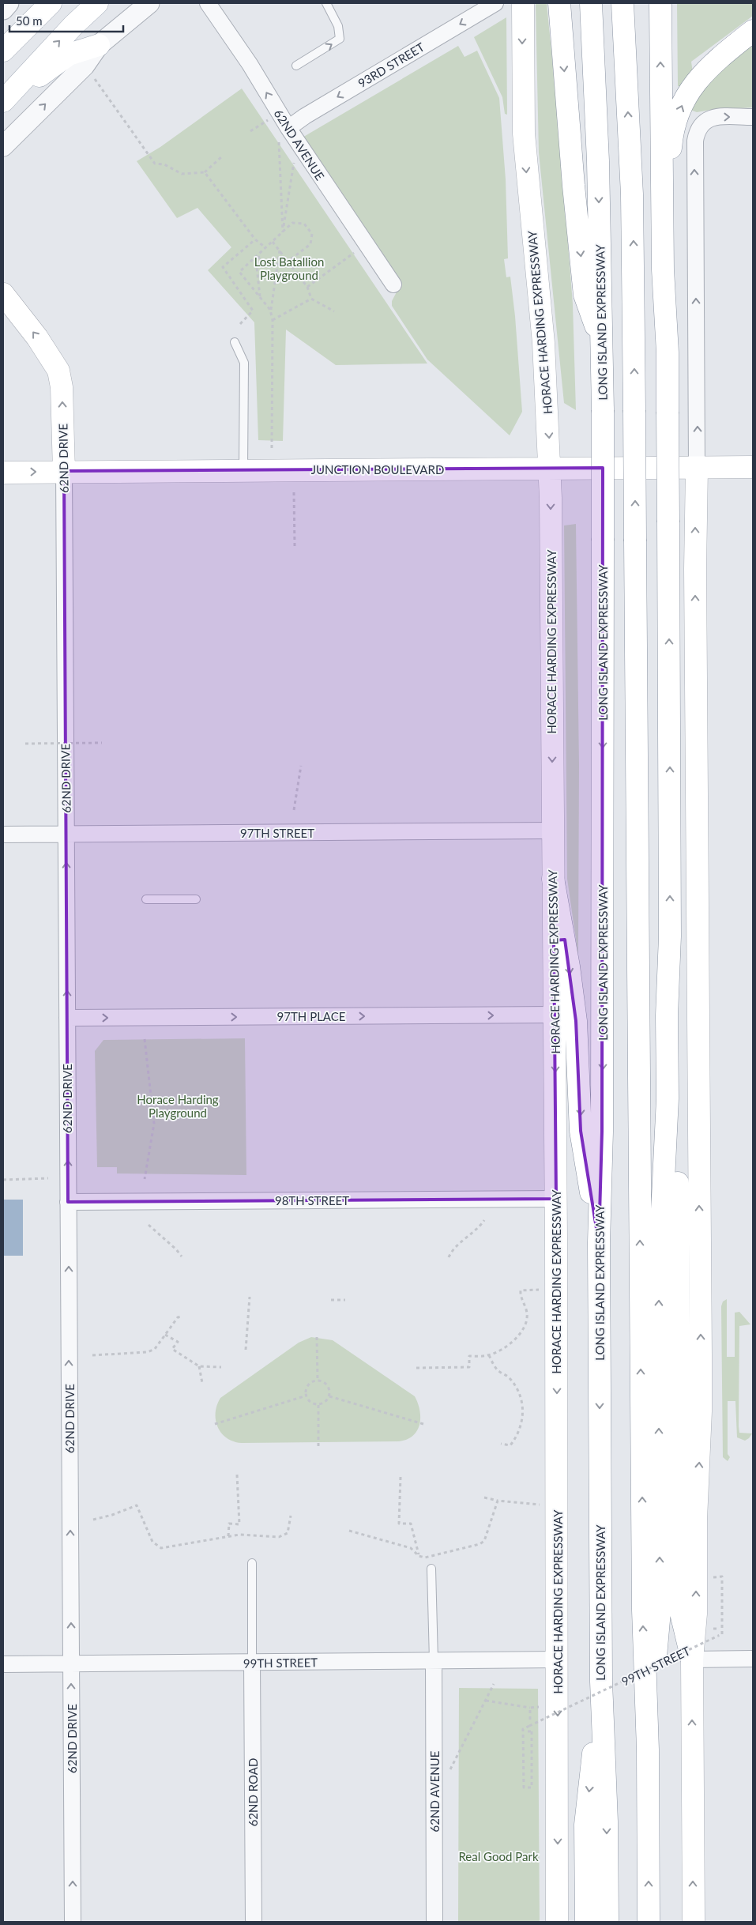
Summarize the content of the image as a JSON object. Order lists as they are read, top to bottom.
{
  "streets": {
    "main road": [
      "HORACE HARDING EXPRESSWAY",
      "LONG ISLAND EXPRESSWAY",
      "62ND DRIVE",
      "JUNCTION BOULEVARD"
    ],
    "street": [
      "93RD STREET",
      "62ND AVENUE",
      "97TH STREET",
      "97TH PLACE",
      "98TH STREET",
      "99TH STREET",
      "62ND ROAD"
    ]
  },
  "crossings": [
    ["93RD STREET", "62ND AVENUE"],
    ["62ND AVENUE", "99TH STREET"],
    ["HORACE HARDING EXPRESSWAY", "JUNCTION BOULEVARD"],
    ["HORACE HARDING EXPRESSWAY", "97TH STREET"],
    ["HORACE HARDING EXPRESSWAY", "97TH PLACE"],
    ["HORACE HARDING EXPRESSWAY", "98TH STREET"],
    ["HORACE HARDING EXPRESSWAY", "99TH STREET"],
    ["62ND DRIVE", "JUNCTION BOULEVARD"],
    ["62ND DRIVE", "97TH STREET"],
    ["62ND DRIVE", "97TH PLACE"],
    ["62ND DRIVE", "98TH STREET"],
    ["62ND DRIVE", "99TH STREET"],
    ["99TH STREET", "62ND ROAD"]
  ],
  "one_way": ["93RD STREET", "62ND DRIVE", "97TH PLACE"],
  "parks": ["Lost Batallion Playground", "Horace Harding Playground", "Real Good Park"],
  "scale_bar": "50 m"
}
